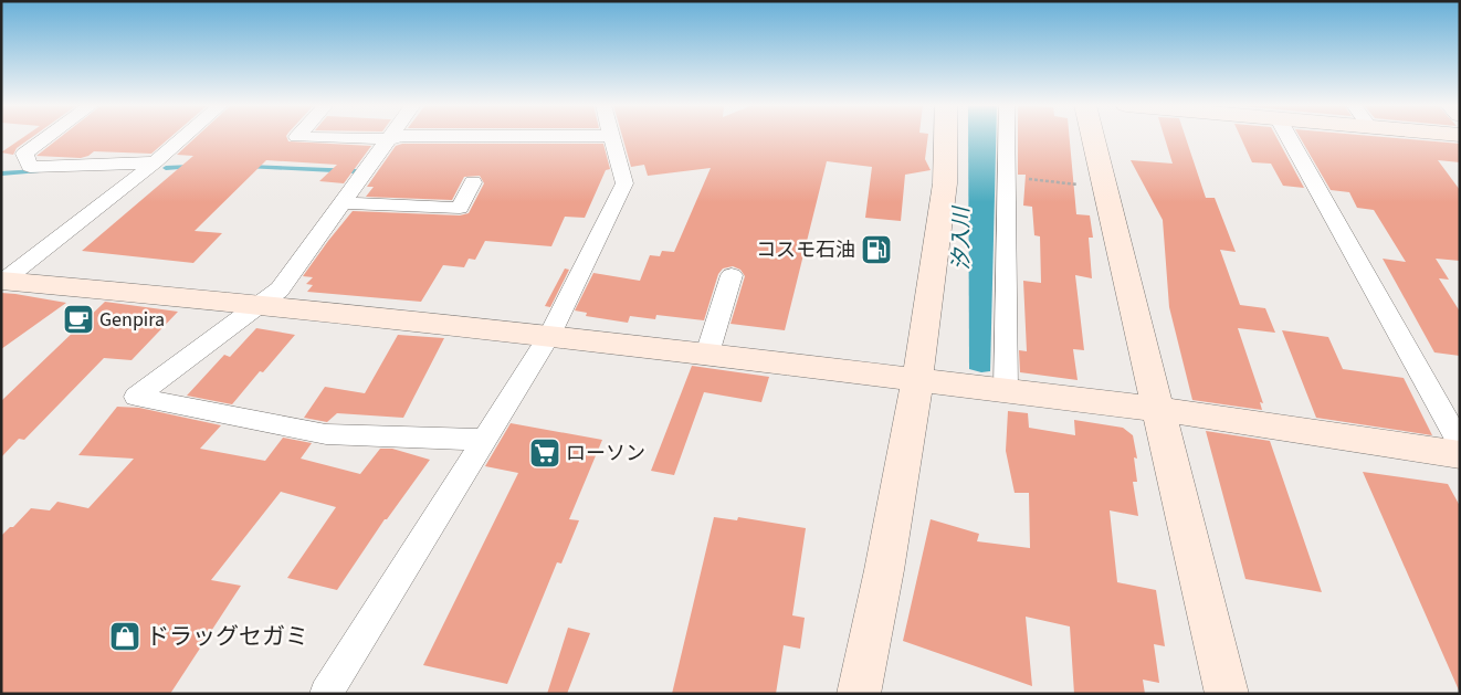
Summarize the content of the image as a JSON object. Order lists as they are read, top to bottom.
{
  "water": ["汐入川"],
  "places": {
    "fuel station": ["コスモ石油"],
    "cafe": ["Genpira"],
    "supermarket": ["ローソン"],
    "shop": ["ドラッグセガミ"]
  }
}
